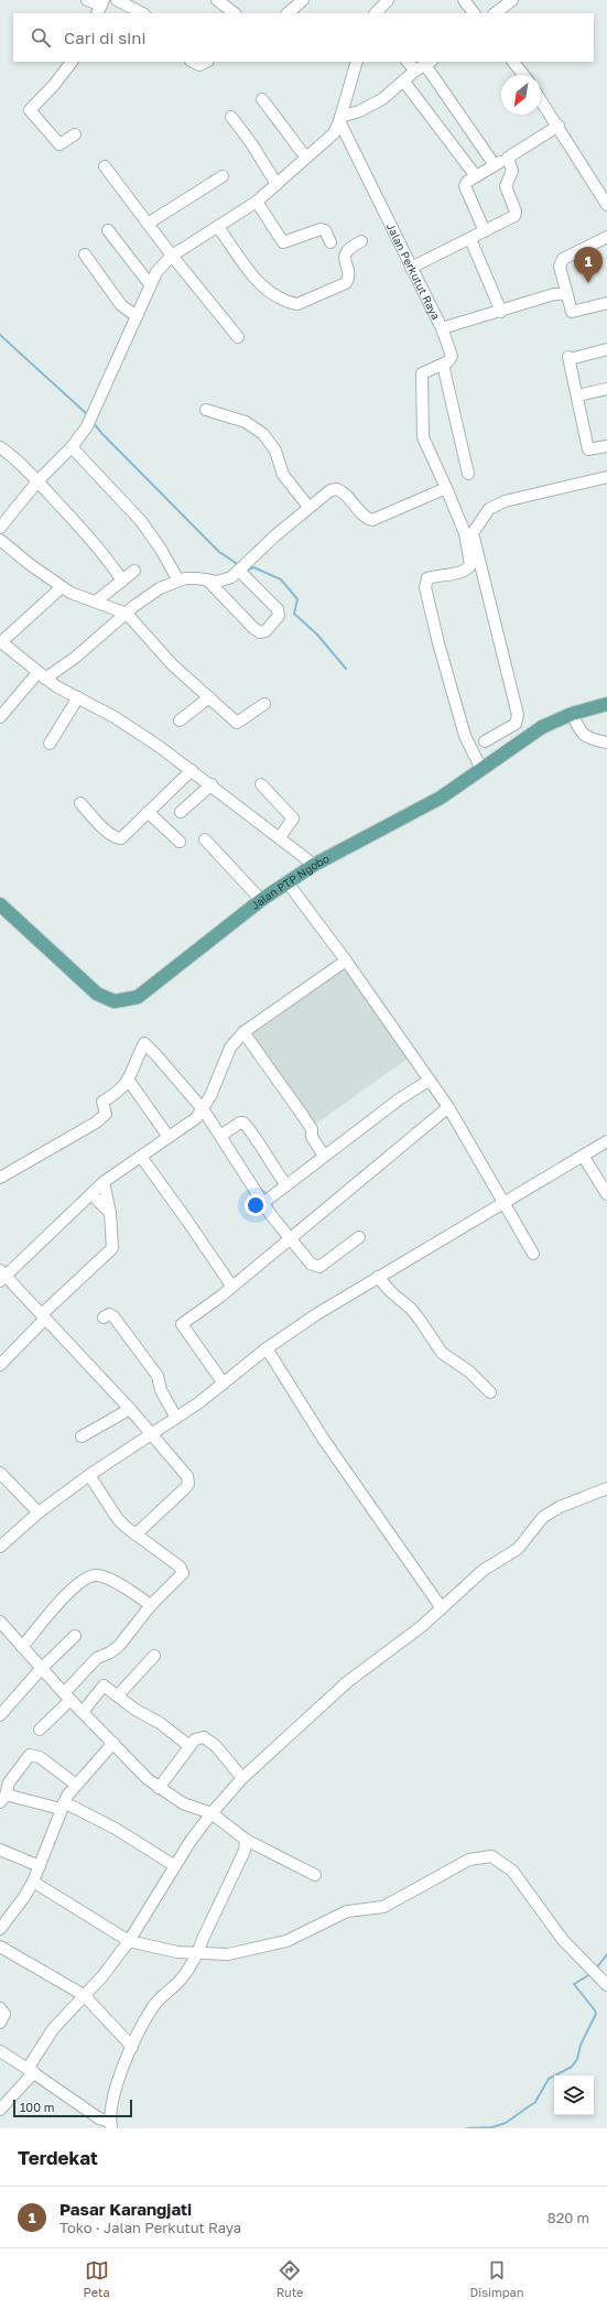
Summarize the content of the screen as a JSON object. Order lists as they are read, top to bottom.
{
  "streets": {
    "main road": ["Jalan PTP Ngobo"],
    "street": ["Jalan Perkutut Raya"]
  },
  "scale_bar": "100 m",
  "north": "bottom left",
  "page": {
    "search": "Cari di sini",
    "pins": "1",
    "scale": "100 m",
    "heading": "Terdekat",
    "list": [
      {
        "mark": "1",
        "name": "Pasar Karangjati",
        "note": "Toko · Jalan Perkutut Raya",
        "value": "820 m"
      }
    ],
    "nav": ["Peta", "Rute", "Disimpan"]
  }
}
